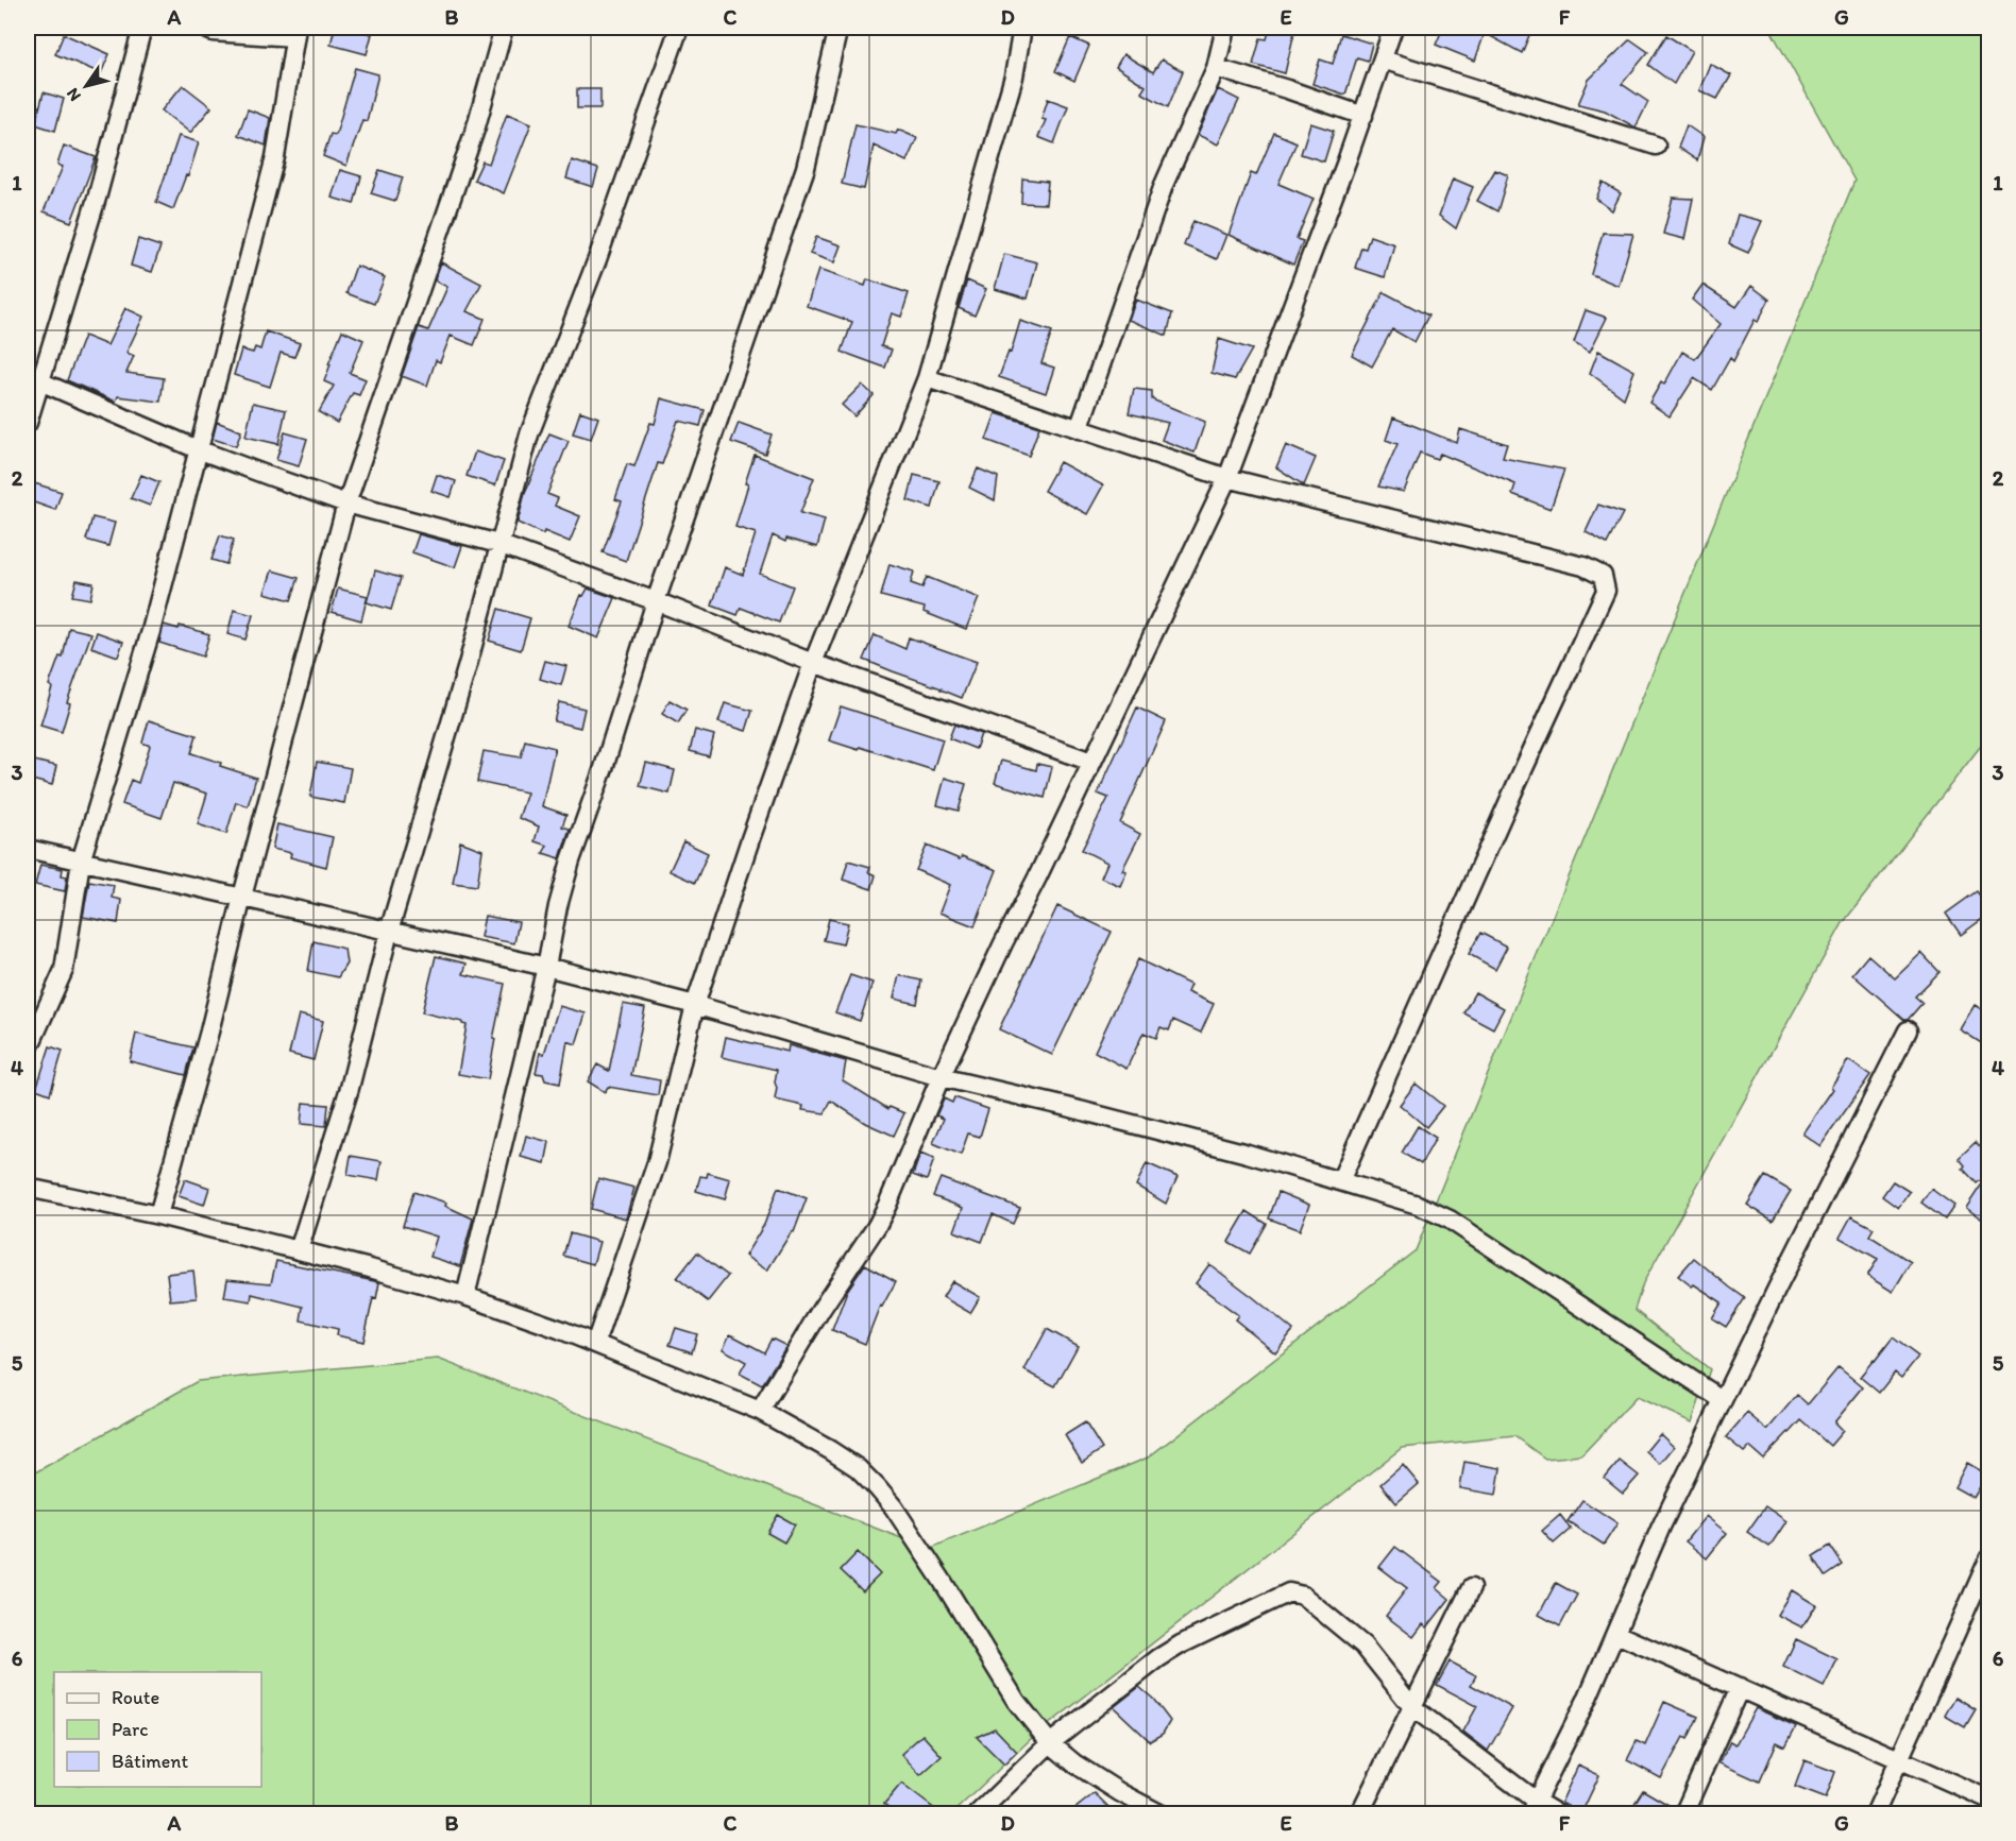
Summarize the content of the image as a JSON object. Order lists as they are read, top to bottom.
{
  "legend": ["Route", "Parc", "Bâtiment"],
  "north": "bottom left",
  "grid": {
    "columns": [
      "A",
      "B",
      "C",
      "D",
      "E",
      "F",
      "G"
    ],
    "rows": [
      "1",
      "2",
      "3",
      "4",
      "5",
      "6"
    ]
  }
}
